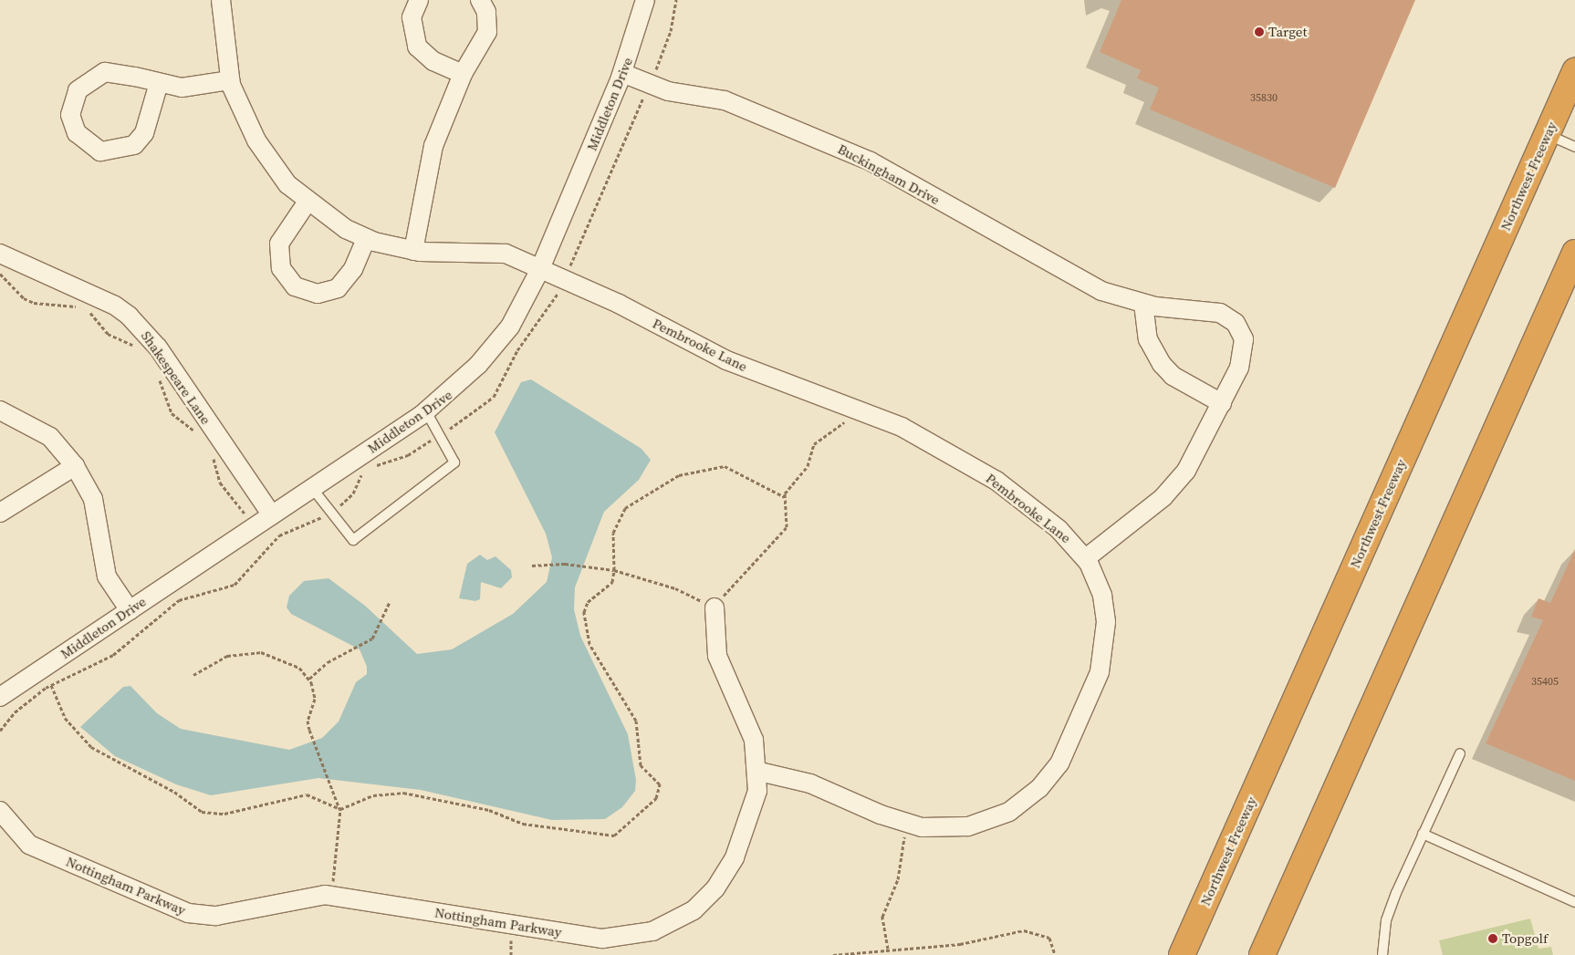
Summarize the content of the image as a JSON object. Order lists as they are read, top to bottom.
{
  "streets": {
    "highway": ["Northwest Freeway"],
    "street": [
      "Middleton Drive",
      "Buckingham Drive",
      "Pembrooke Lane",
      "Shakespeare Lane",
      "Nottingham Parkway"
    ]
  },
  "crossings": [
    ["Middleton Drive", "Buckingham Drive"],
    ["Middleton Drive", "Pembrooke Lane"],
    ["Middleton Drive", "Shakespeare Lane"],
    ["Buckingham Drive", "Pembrooke Lane"],
    ["Pembrooke Lane", "Nottingham Parkway"]
  ],
  "places": ["Target", "Topgolf"],
  "house_numbers": ["35830", "35405"]
}
